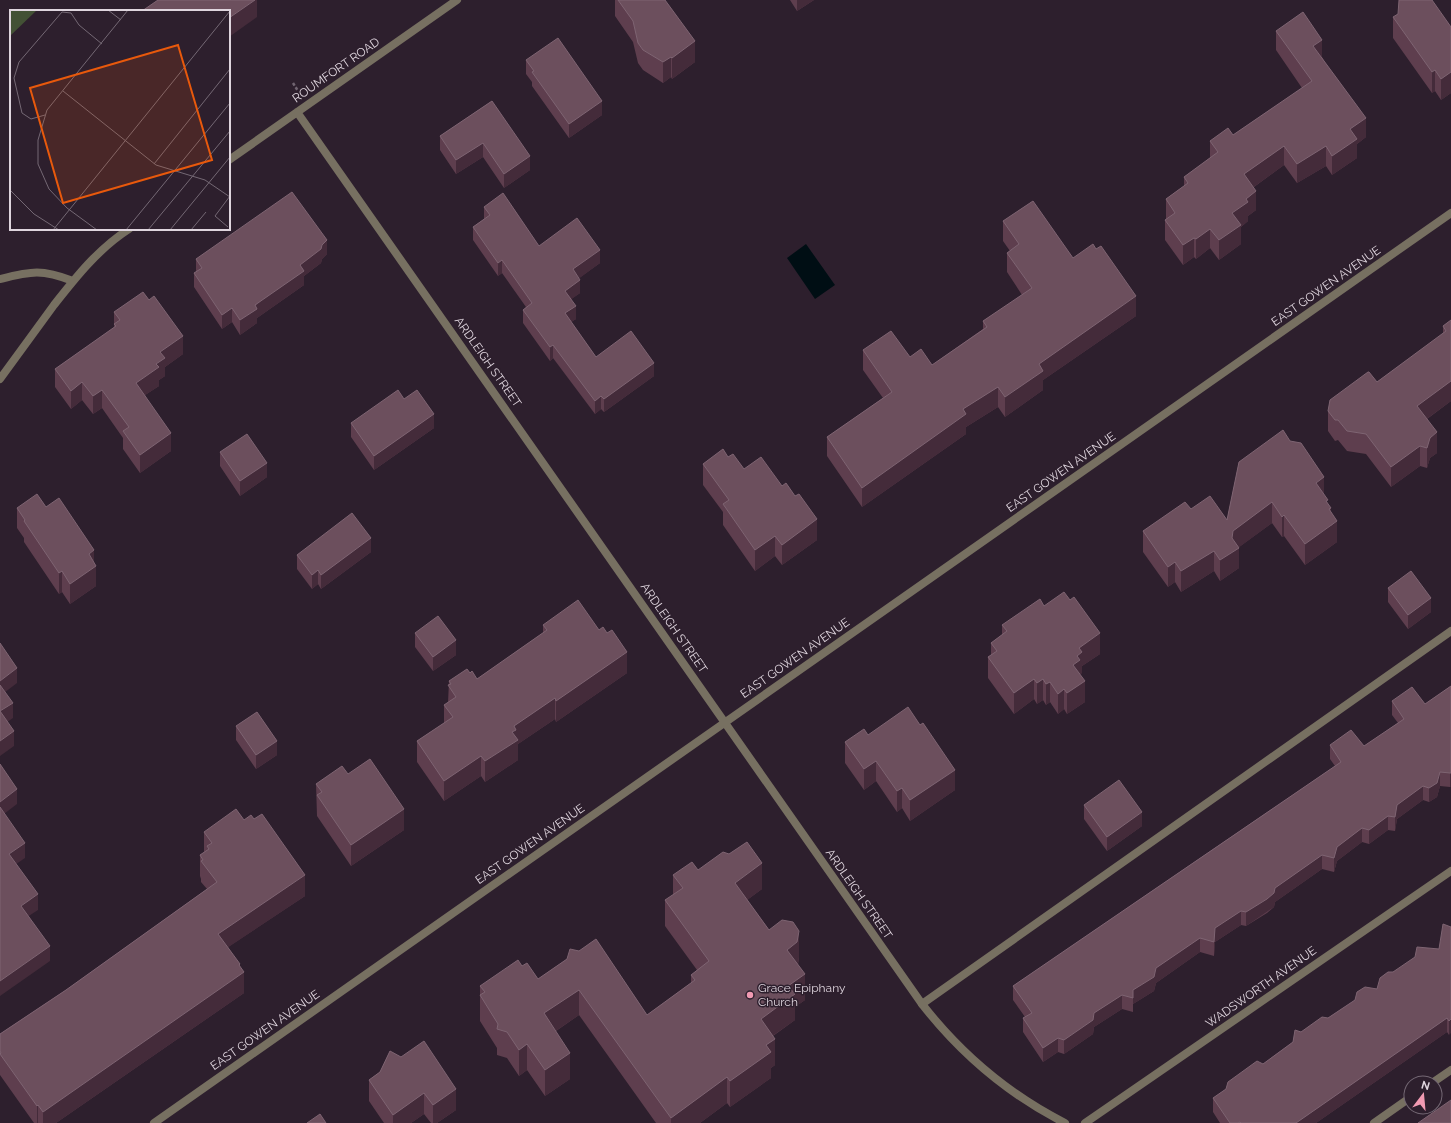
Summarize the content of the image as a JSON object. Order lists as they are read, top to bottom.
{
  "streets": {
    "street": [
      "ROUMFORT ROAD",
      "EAST GOWEN AVENUE",
      "ARDLEIGH STREET",
      "WADSWORTH AVENUE"
    ]
  },
  "crossings": [
    ["ROUMFORT ROAD", "ARDLEIGH STREET"],
    ["EAST GOWEN AVENUE", "ARDLEIGH STREET"]
  ],
  "places": ["Grace Epiphany Church"],
  "north": "top"
}
